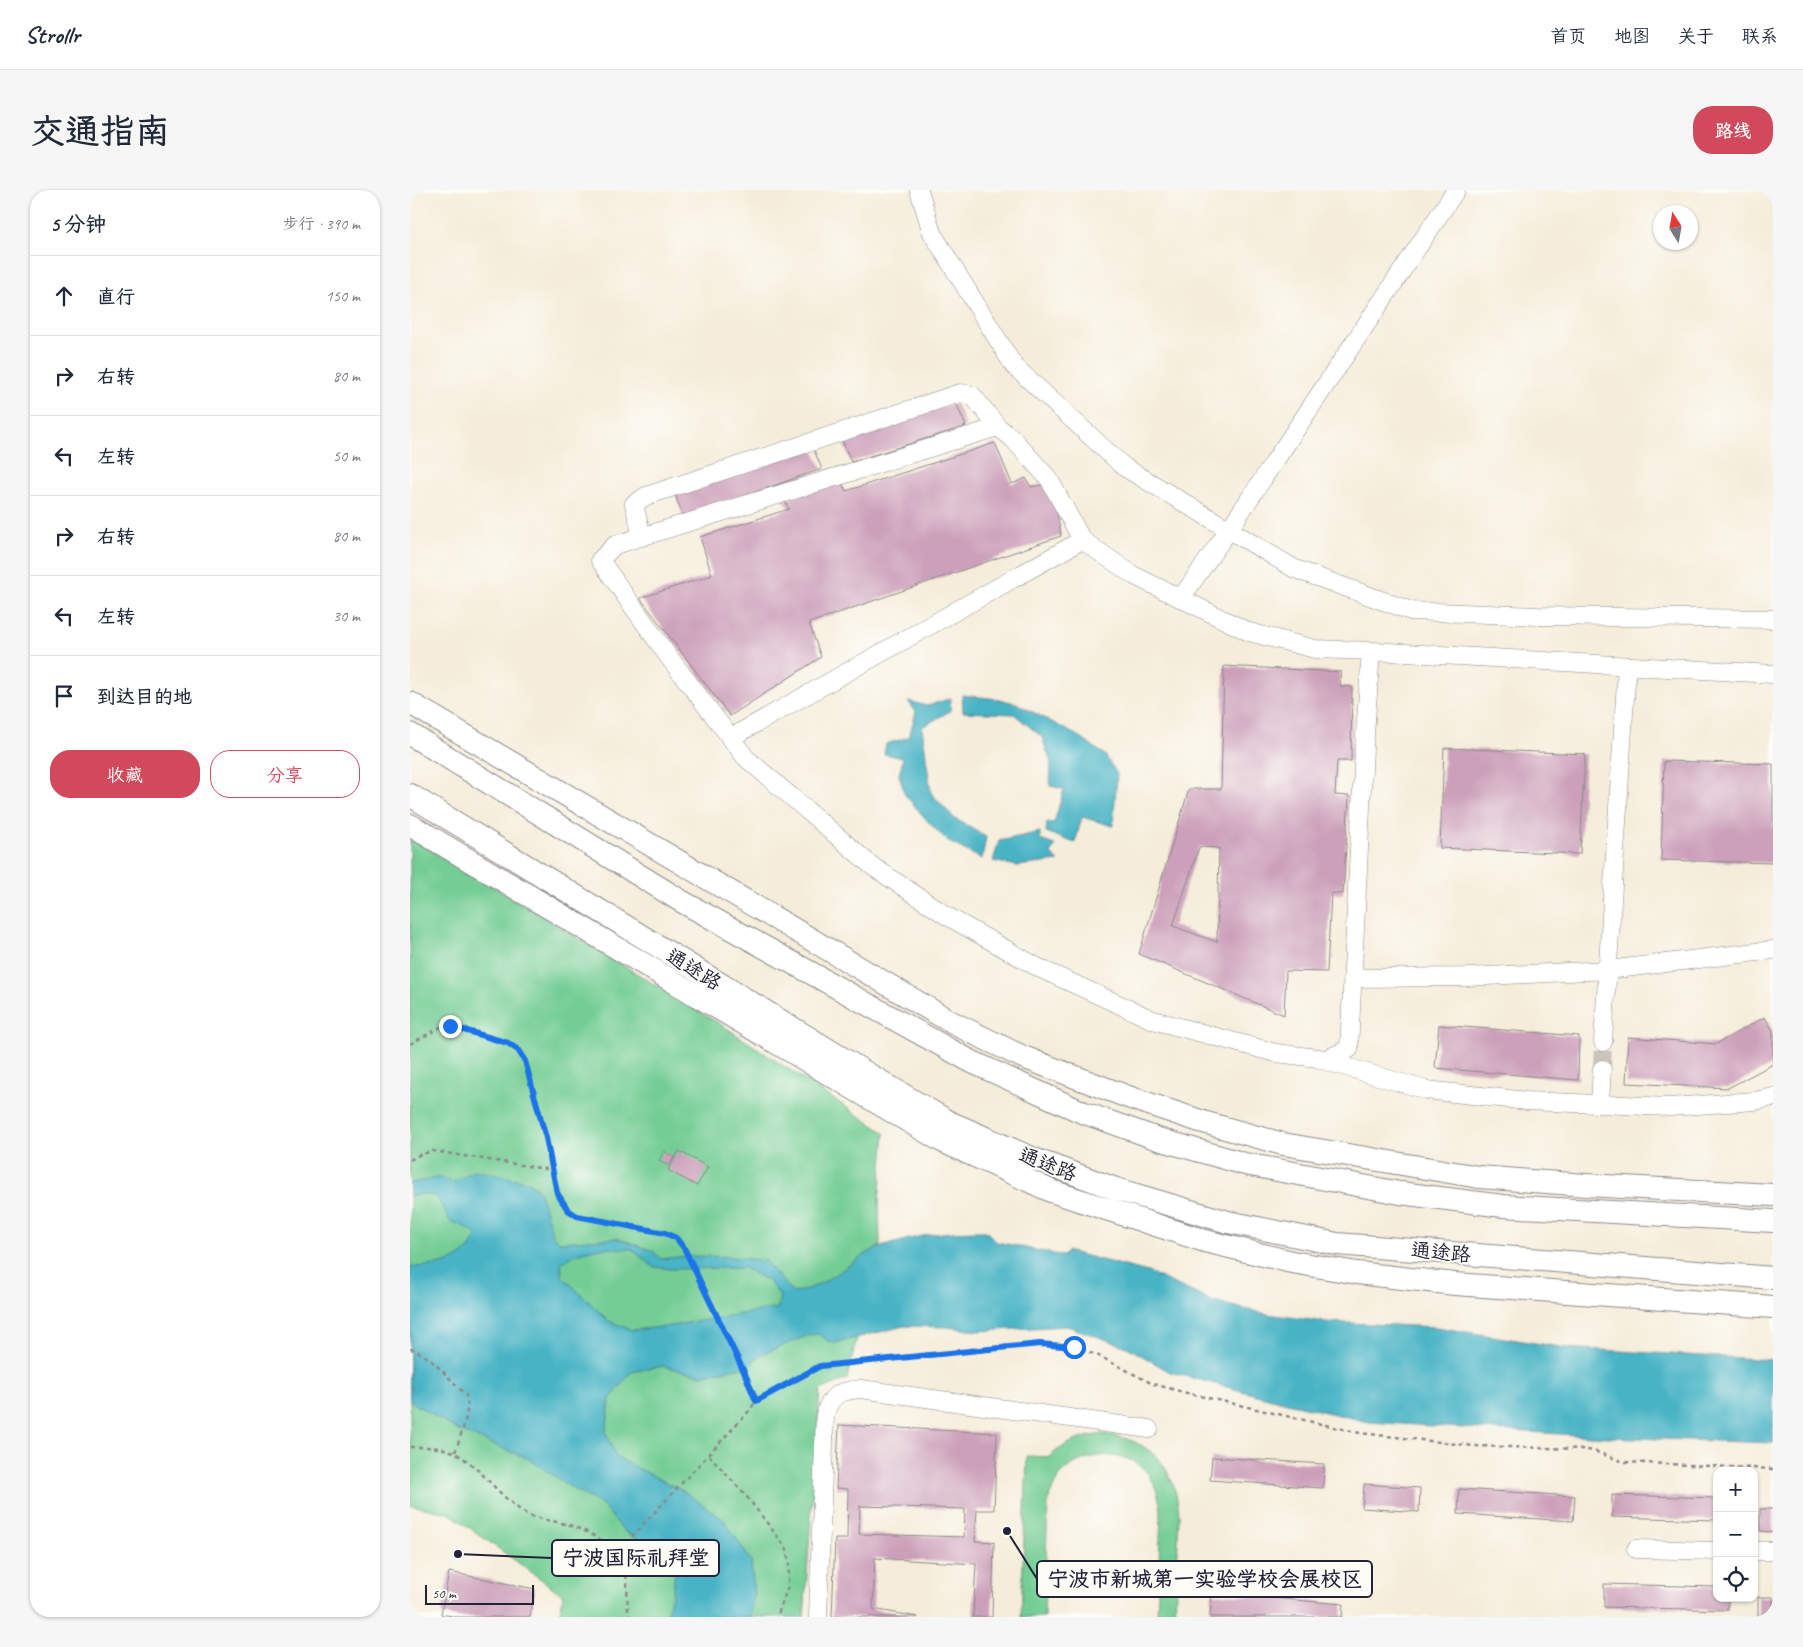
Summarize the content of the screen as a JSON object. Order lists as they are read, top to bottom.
{
  "streets": {
    "main road": ["通途路"]
  },
  "places": ["宁波市新城第一实验学校会展校区", "宁波国际礼拜堂"],
  "scale_bar": "50 m",
  "north": "top",
  "page": {
    "header": "Strollr",
    "nav": [
      "首页",
      "地图",
      "关于",
      "联系"
    ],
    "buttons": [
      "路线",
      ["收藏", "分享"]
    ],
    "title": "交通指南",
    "heading": ["5 分钟", "步行 · 390 m"],
    "list": [
      ["直行", "150 m"],
      ["右转", "80 m"],
      ["左转", "50 m"],
      ["右转", "80 m"],
      ["左转", "30 m"],
      "到达目的地"
    ],
    "map_buttons": ["+", "−"],
    "scale": "50 m"
  }
}
